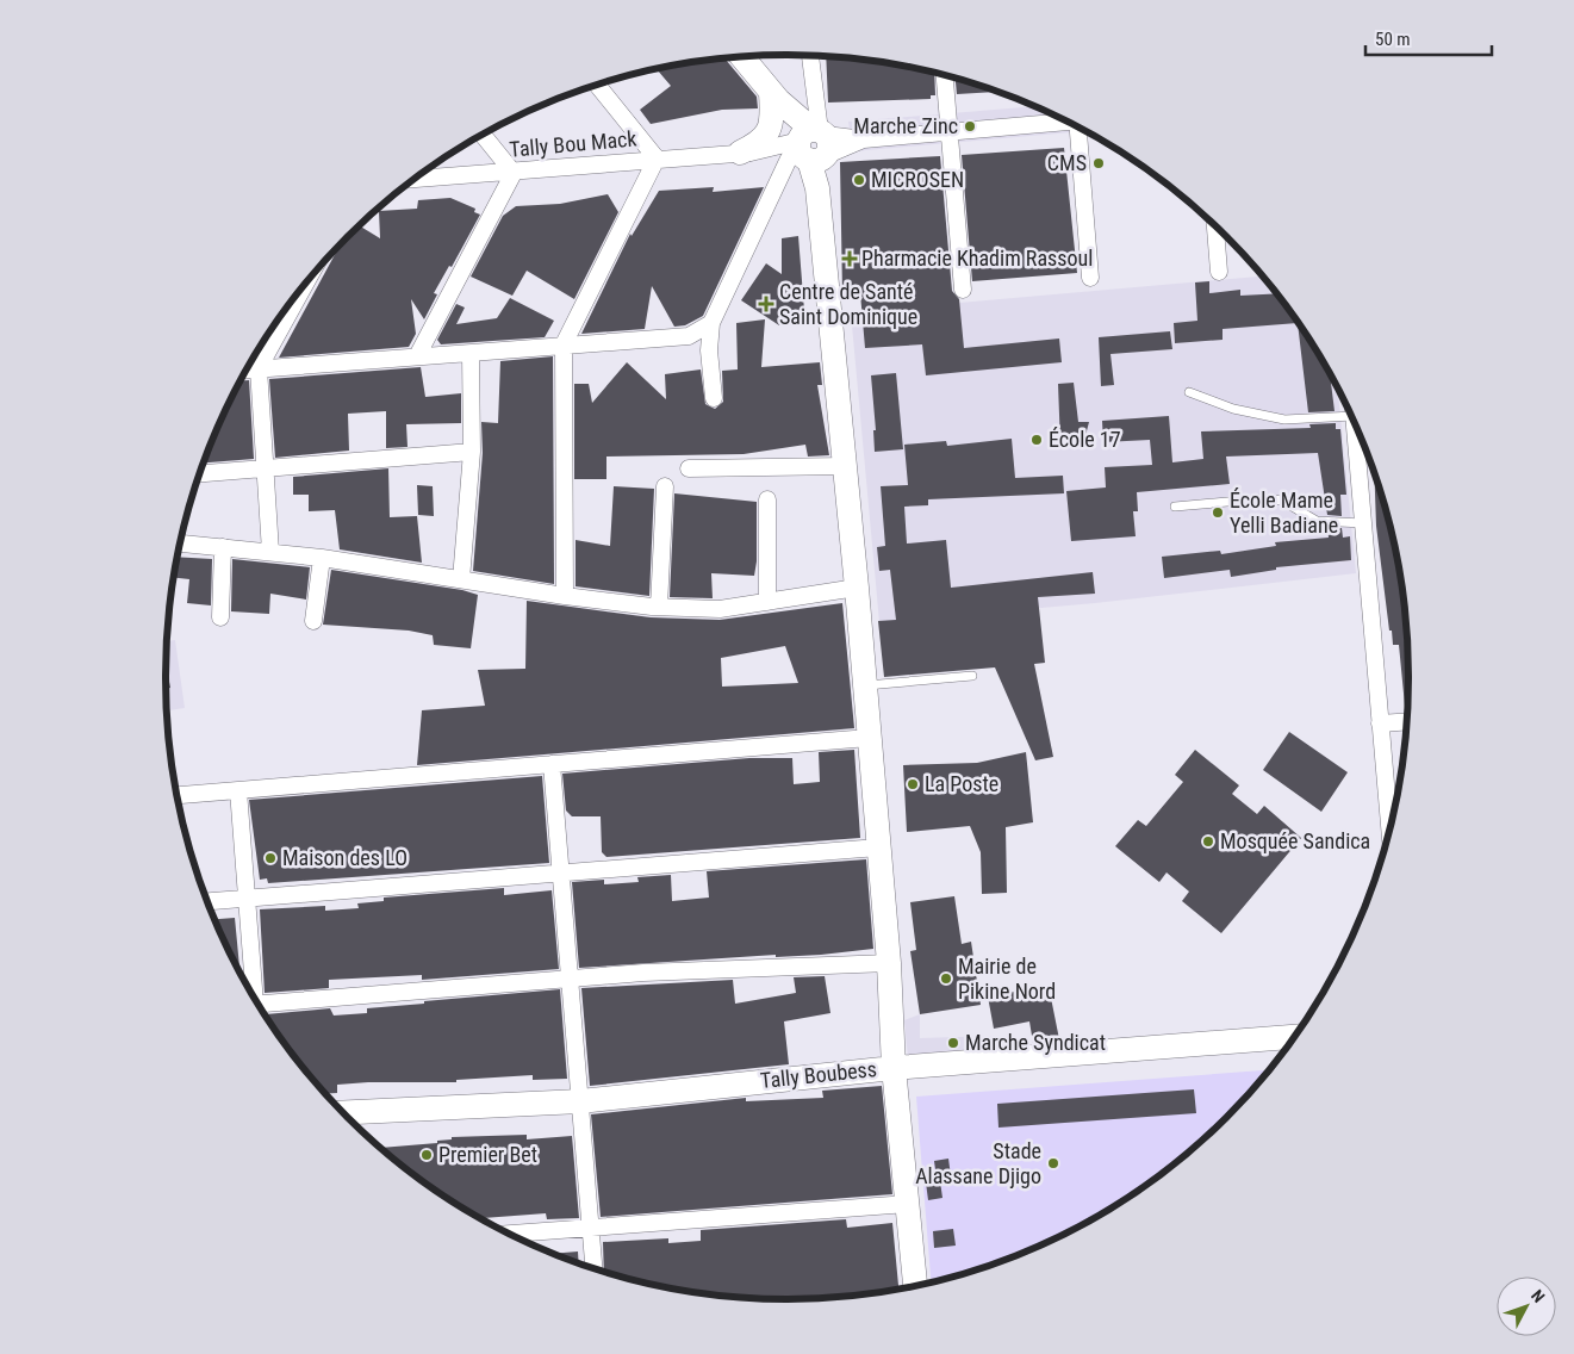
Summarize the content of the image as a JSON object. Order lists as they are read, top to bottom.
{
  "streets": {
    "street": ["Tally Bou Mack", "Tally Boubess"]
  },
  "places": {
    "other": [
      "Marche Zinc",
      "CMS",
      "MICROSEN",
      "École 17",
      "École Mame Yelli Badiane",
      "La Poste",
      "Mosquée Sandica",
      "Maison des LO",
      "Mairie de Pikine Nord",
      "Marche Syndicat",
      "Premier Bet",
      "Stade Alassane Djigo"
    ],
    "health": ["Pharmacie Khadim Rassoul", "Centre de Santé Saint Dominique"]
  },
  "scale_bar": "50 m",
  "north": "top right"
}
